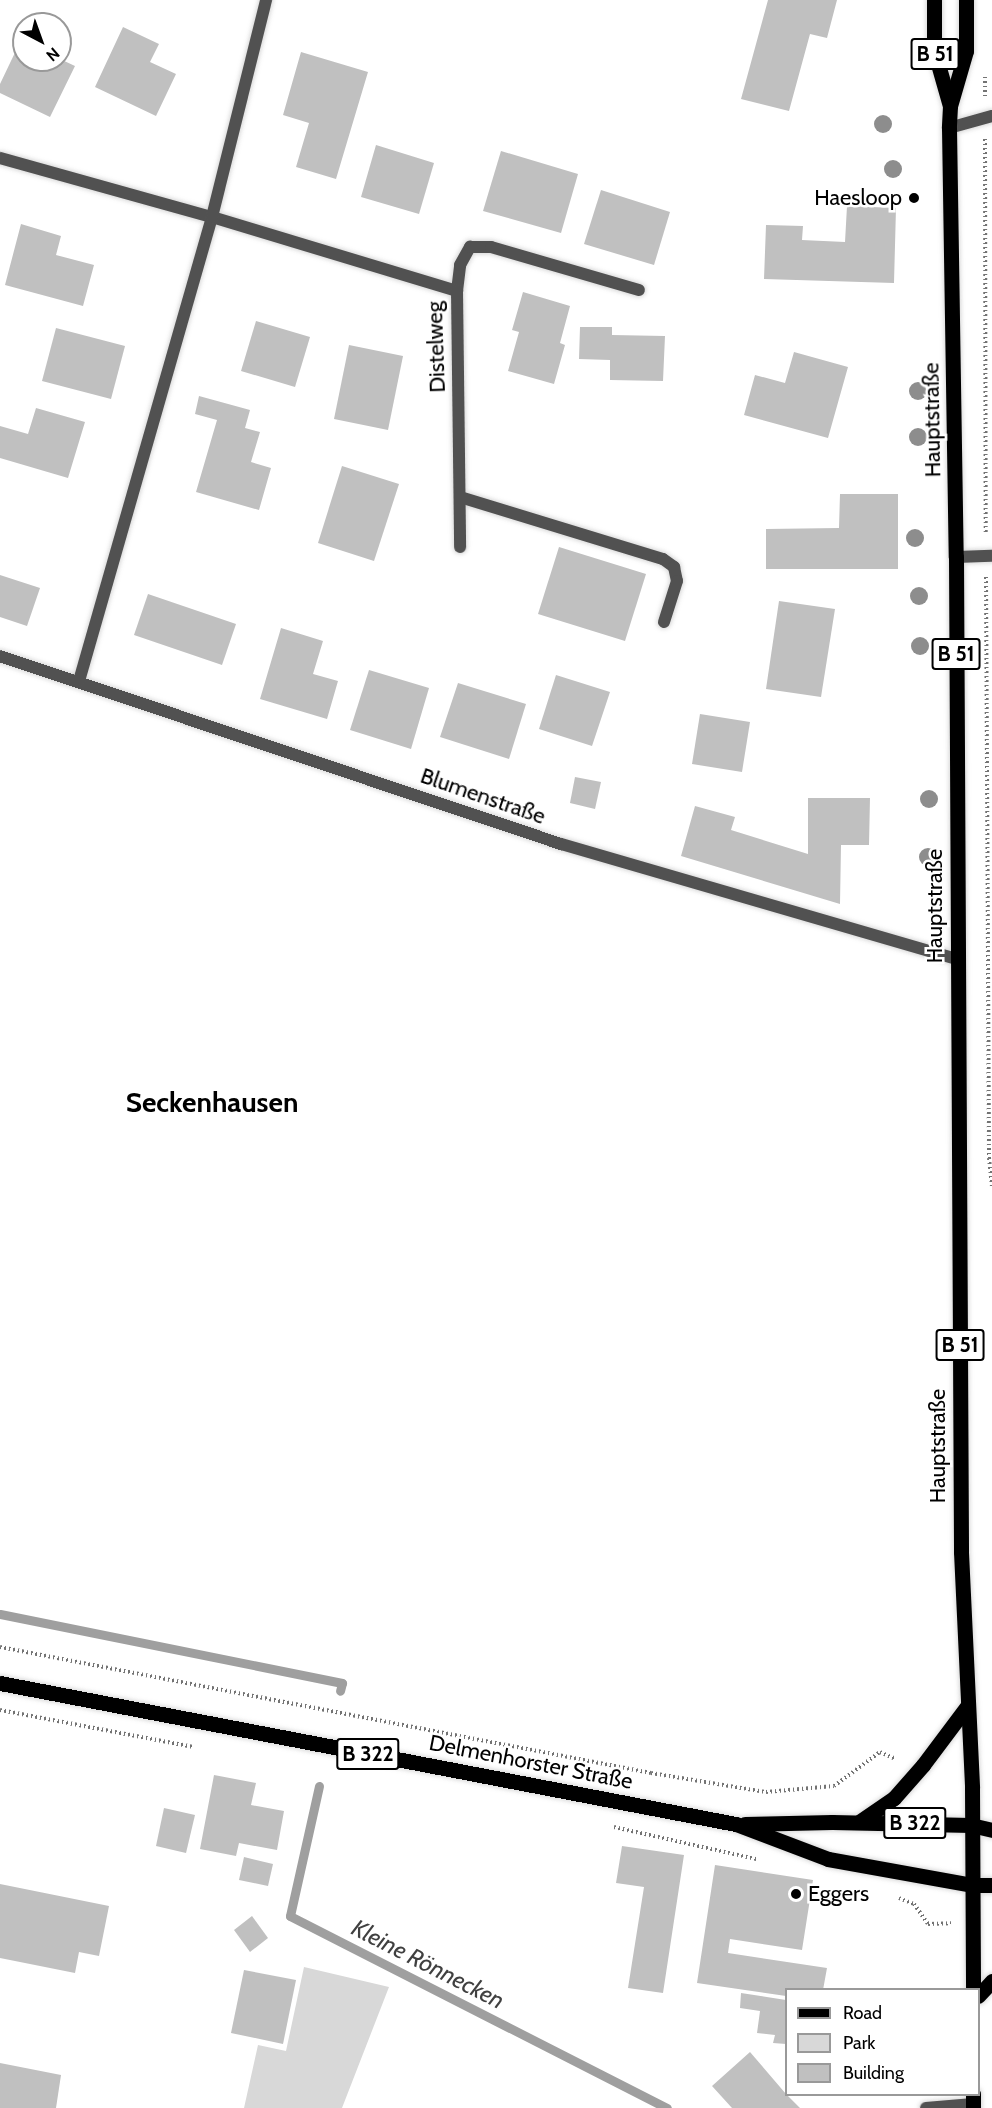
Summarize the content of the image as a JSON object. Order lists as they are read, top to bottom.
{
  "streets": {
    "main road": [
      "B 51",
      "Hauptstraße",
      "B 322",
      "Delmenhorster Straße"
    ],
    "street": ["Distelweg", "Blumenstraße"]
  },
  "crossings": [
    ["B 51", "Hauptstraße"],
    ["B 51", "Delmenhorster Straße"],
    ["Hauptstraße", "Blumenstraße"]
  ],
  "districts": ["Seckenhausen"],
  "water": ["Kleine Rönnecken"],
  "places": ["Haesloop", "Eggers"],
  "legend": ["Road", "Park", "Building"],
  "north": "bottom right"
}
